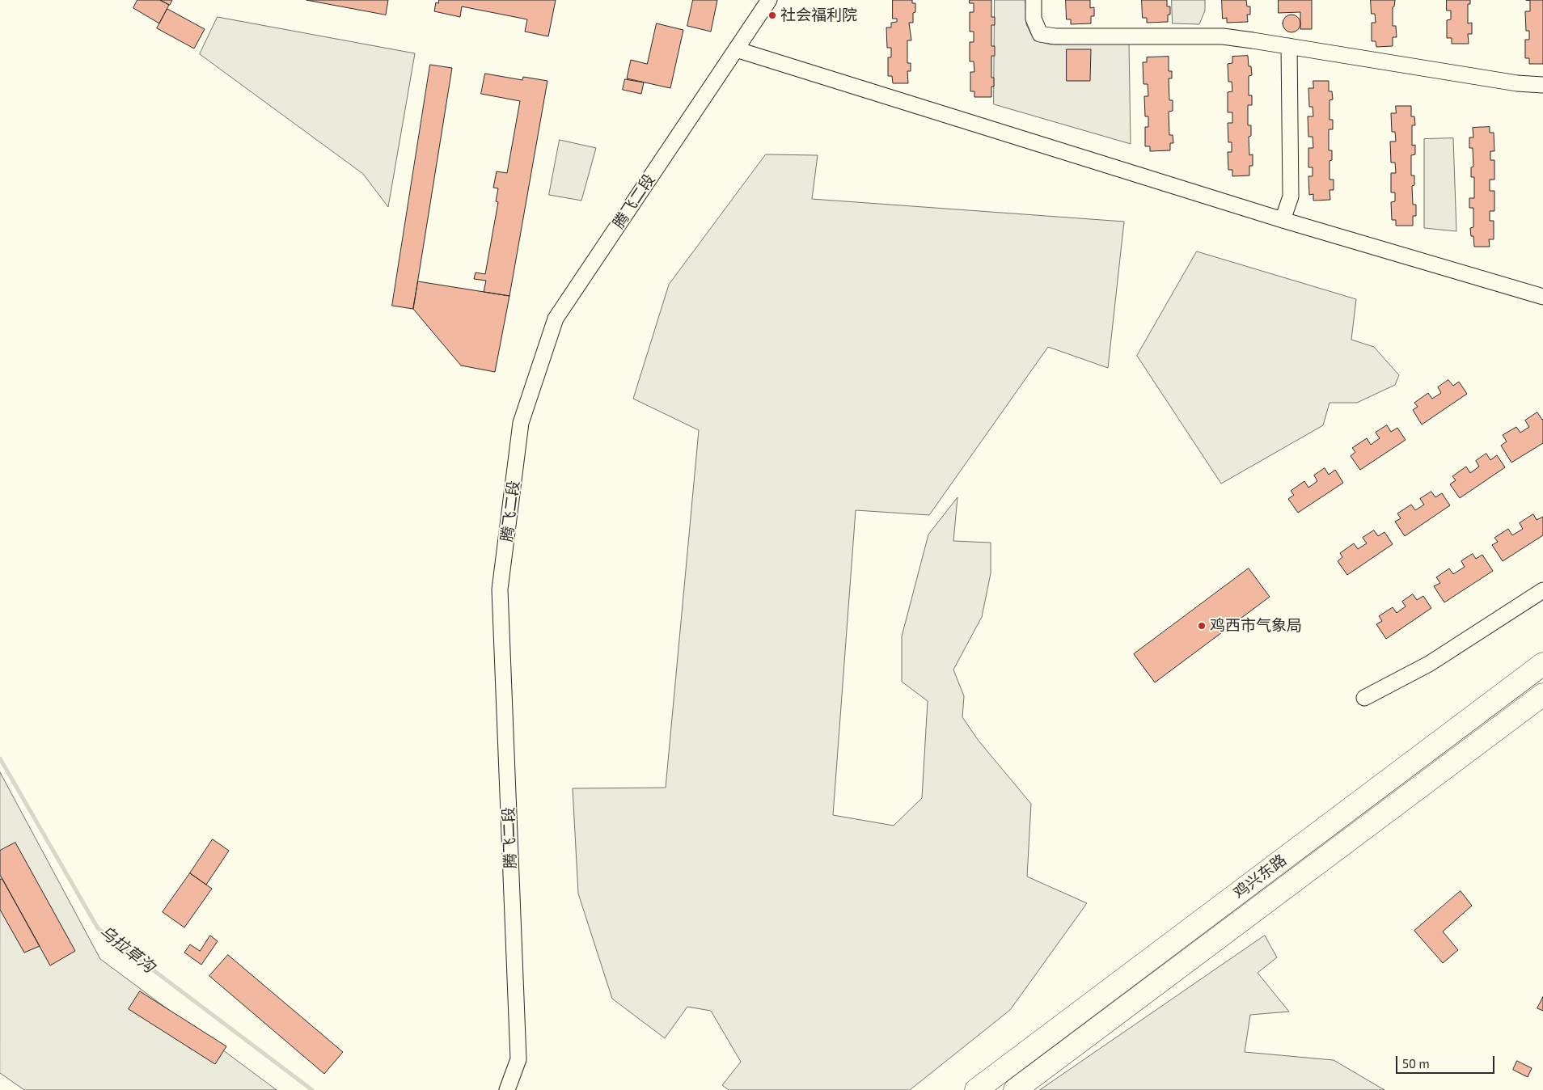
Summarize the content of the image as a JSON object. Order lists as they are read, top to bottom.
{
  "streets": {
    "highway": ["鸡兴东路"],
    "street": ["腾飞二段"]
  },
  "water": ["乌拉草沟"],
  "places": ["社会福利院", "鸡西市气象局"],
  "scale_bar": "50 m"
}
